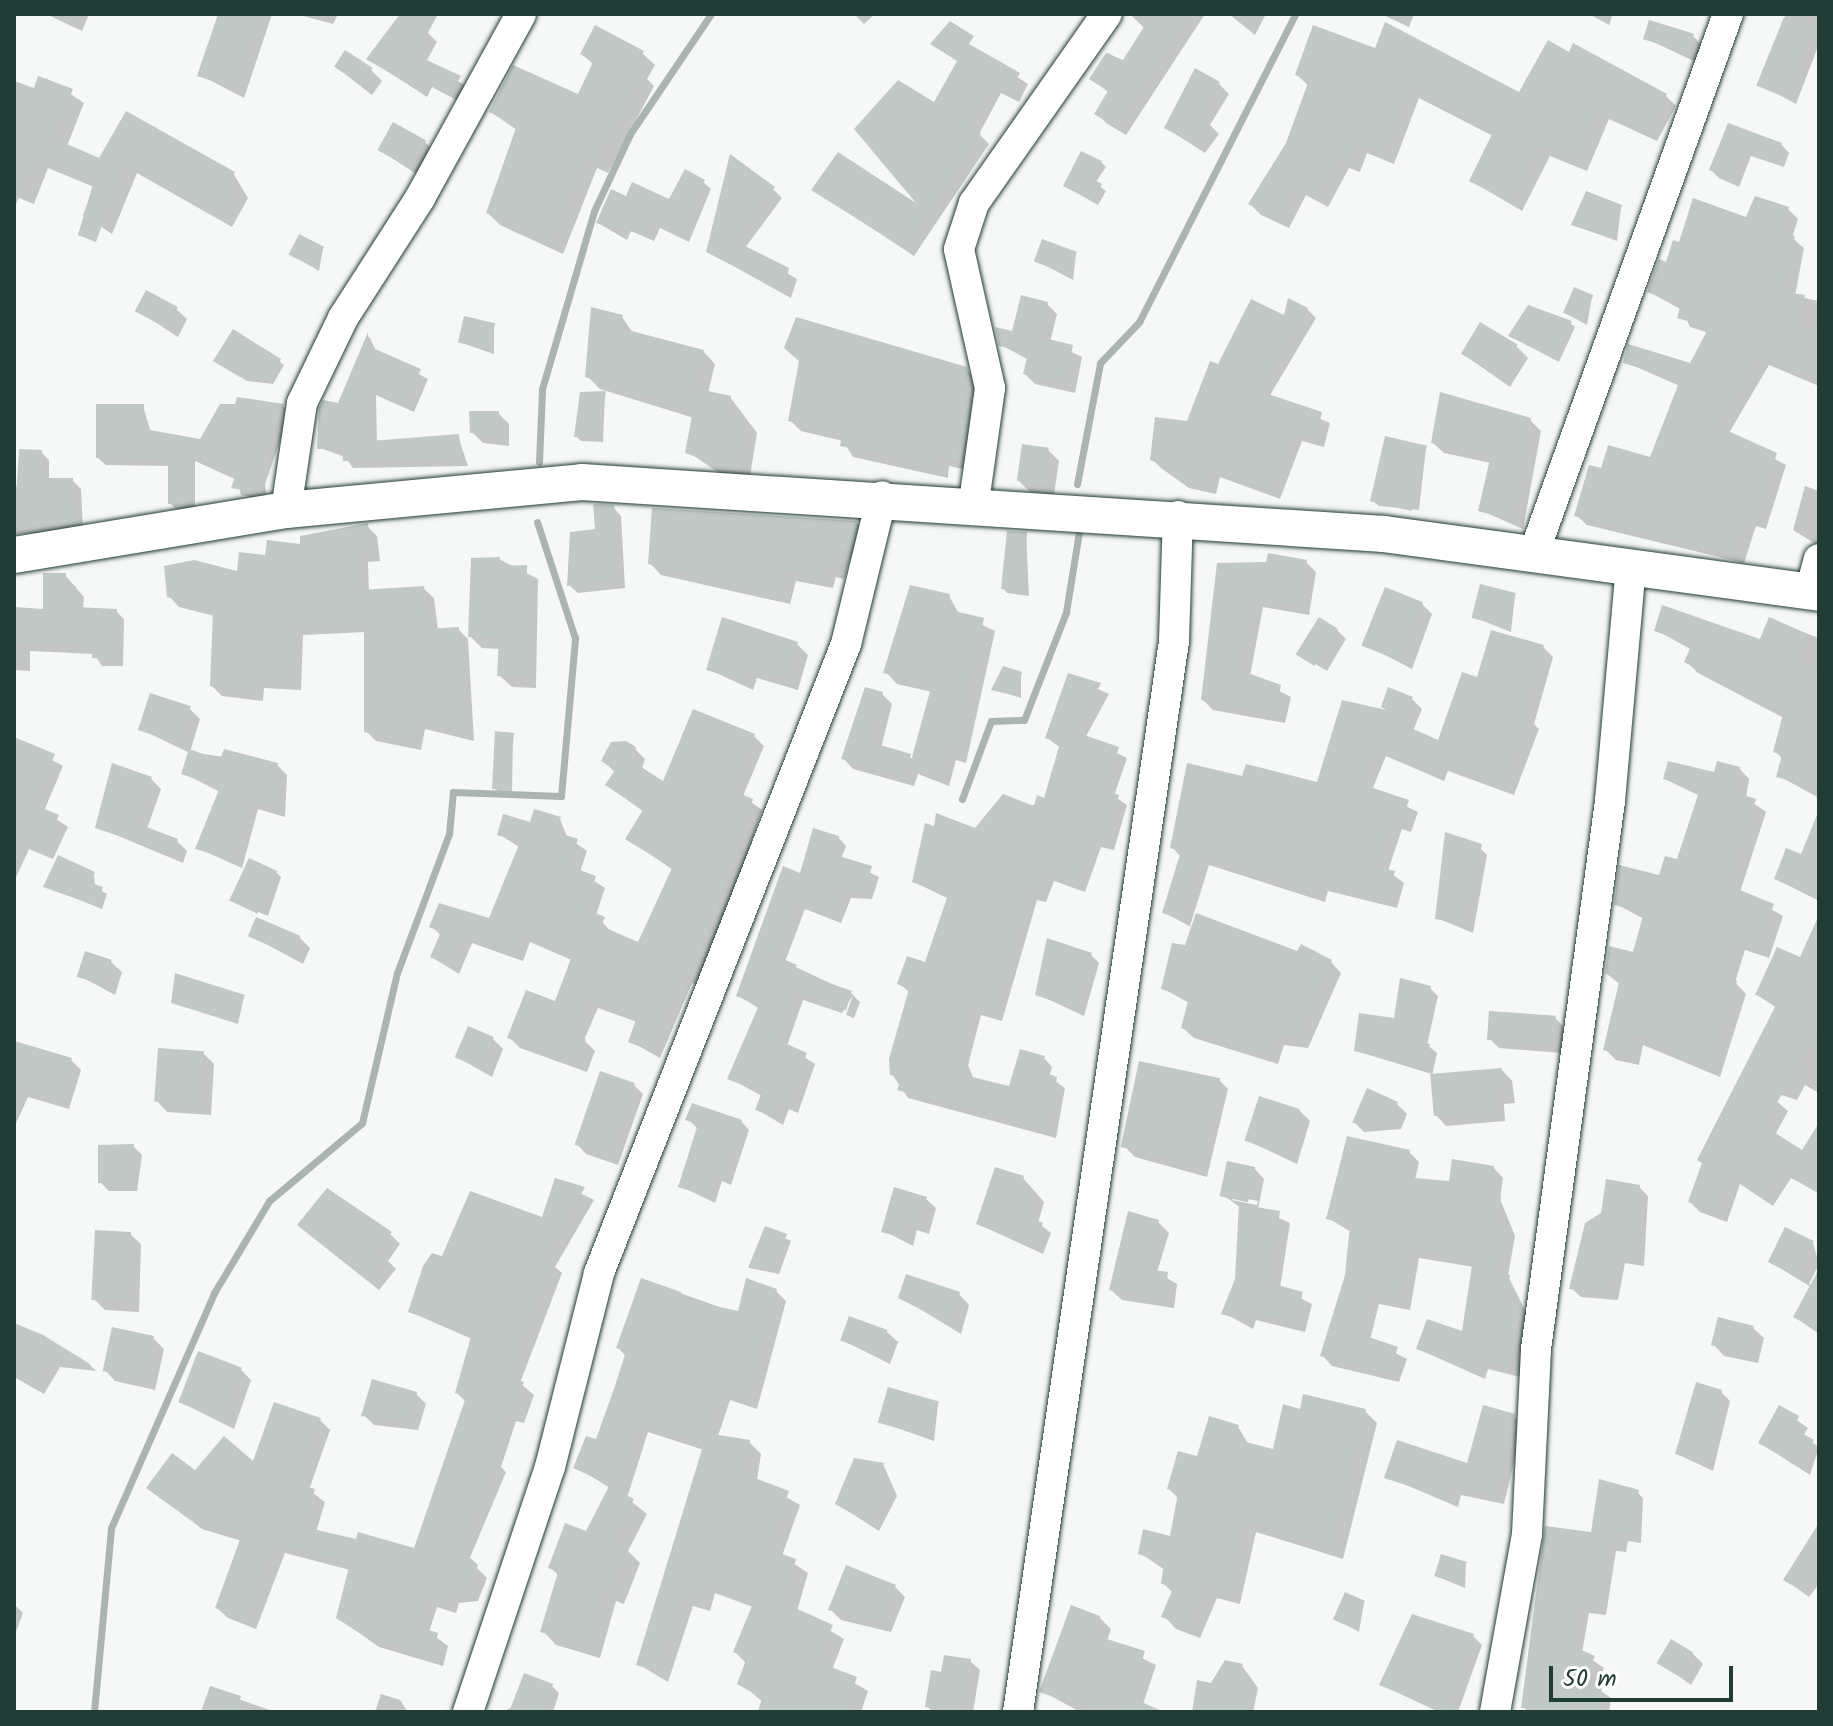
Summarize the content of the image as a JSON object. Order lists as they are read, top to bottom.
{
  "scale_bar": "50 m"
}
